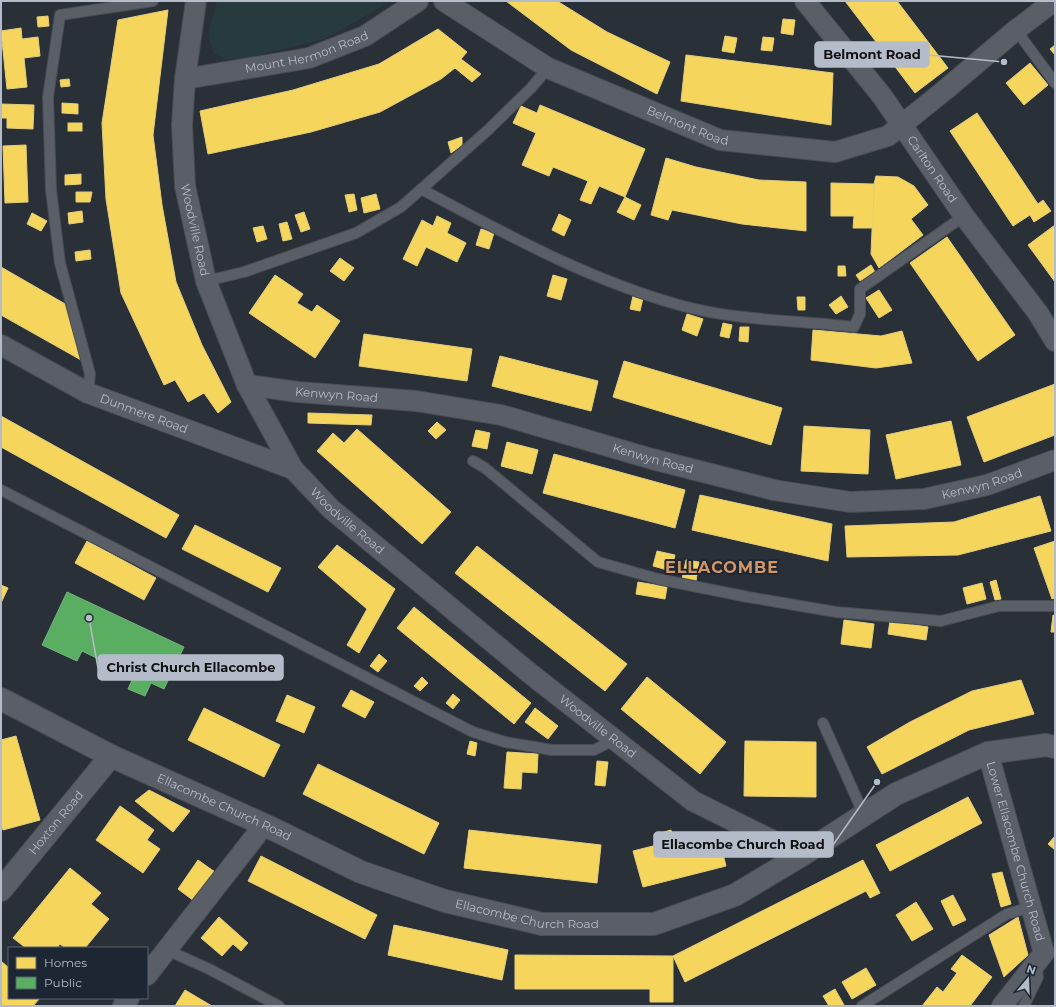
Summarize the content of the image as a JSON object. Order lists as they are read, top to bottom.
{
  "streets": {
    "street": [
      "Mount Hermon Road",
      "Belmont Road",
      "Carlton Road",
      "Woodville Road",
      "Kenwyn Road",
      "Dunmere Road",
      "Ellacombe Church Road",
      "Hoxton Road",
      "Lower Ellacombe Church Road"
    ]
  },
  "crossings": [
    ["Mount Hermon Road", "Woodville Road"],
    ["Belmont Road", "Carlton Road"],
    ["Woodville Road", "Kenwyn Road"],
    ["Woodville Road", "Dunmere Road"],
    ["Woodville Road", "Ellacombe Church Road"],
    ["Ellacombe Church Road", "Hoxton Road"],
    ["Ellacombe Church Road", "Lower Ellacombe Church Road"]
  ],
  "districts": ["ELLACOMBE"],
  "places": ["Belmont Road", "Christ Church Ellacombe", "Ellacombe Church Road"],
  "legend": ["Homes", "Public"],
  "north": "top"
}
